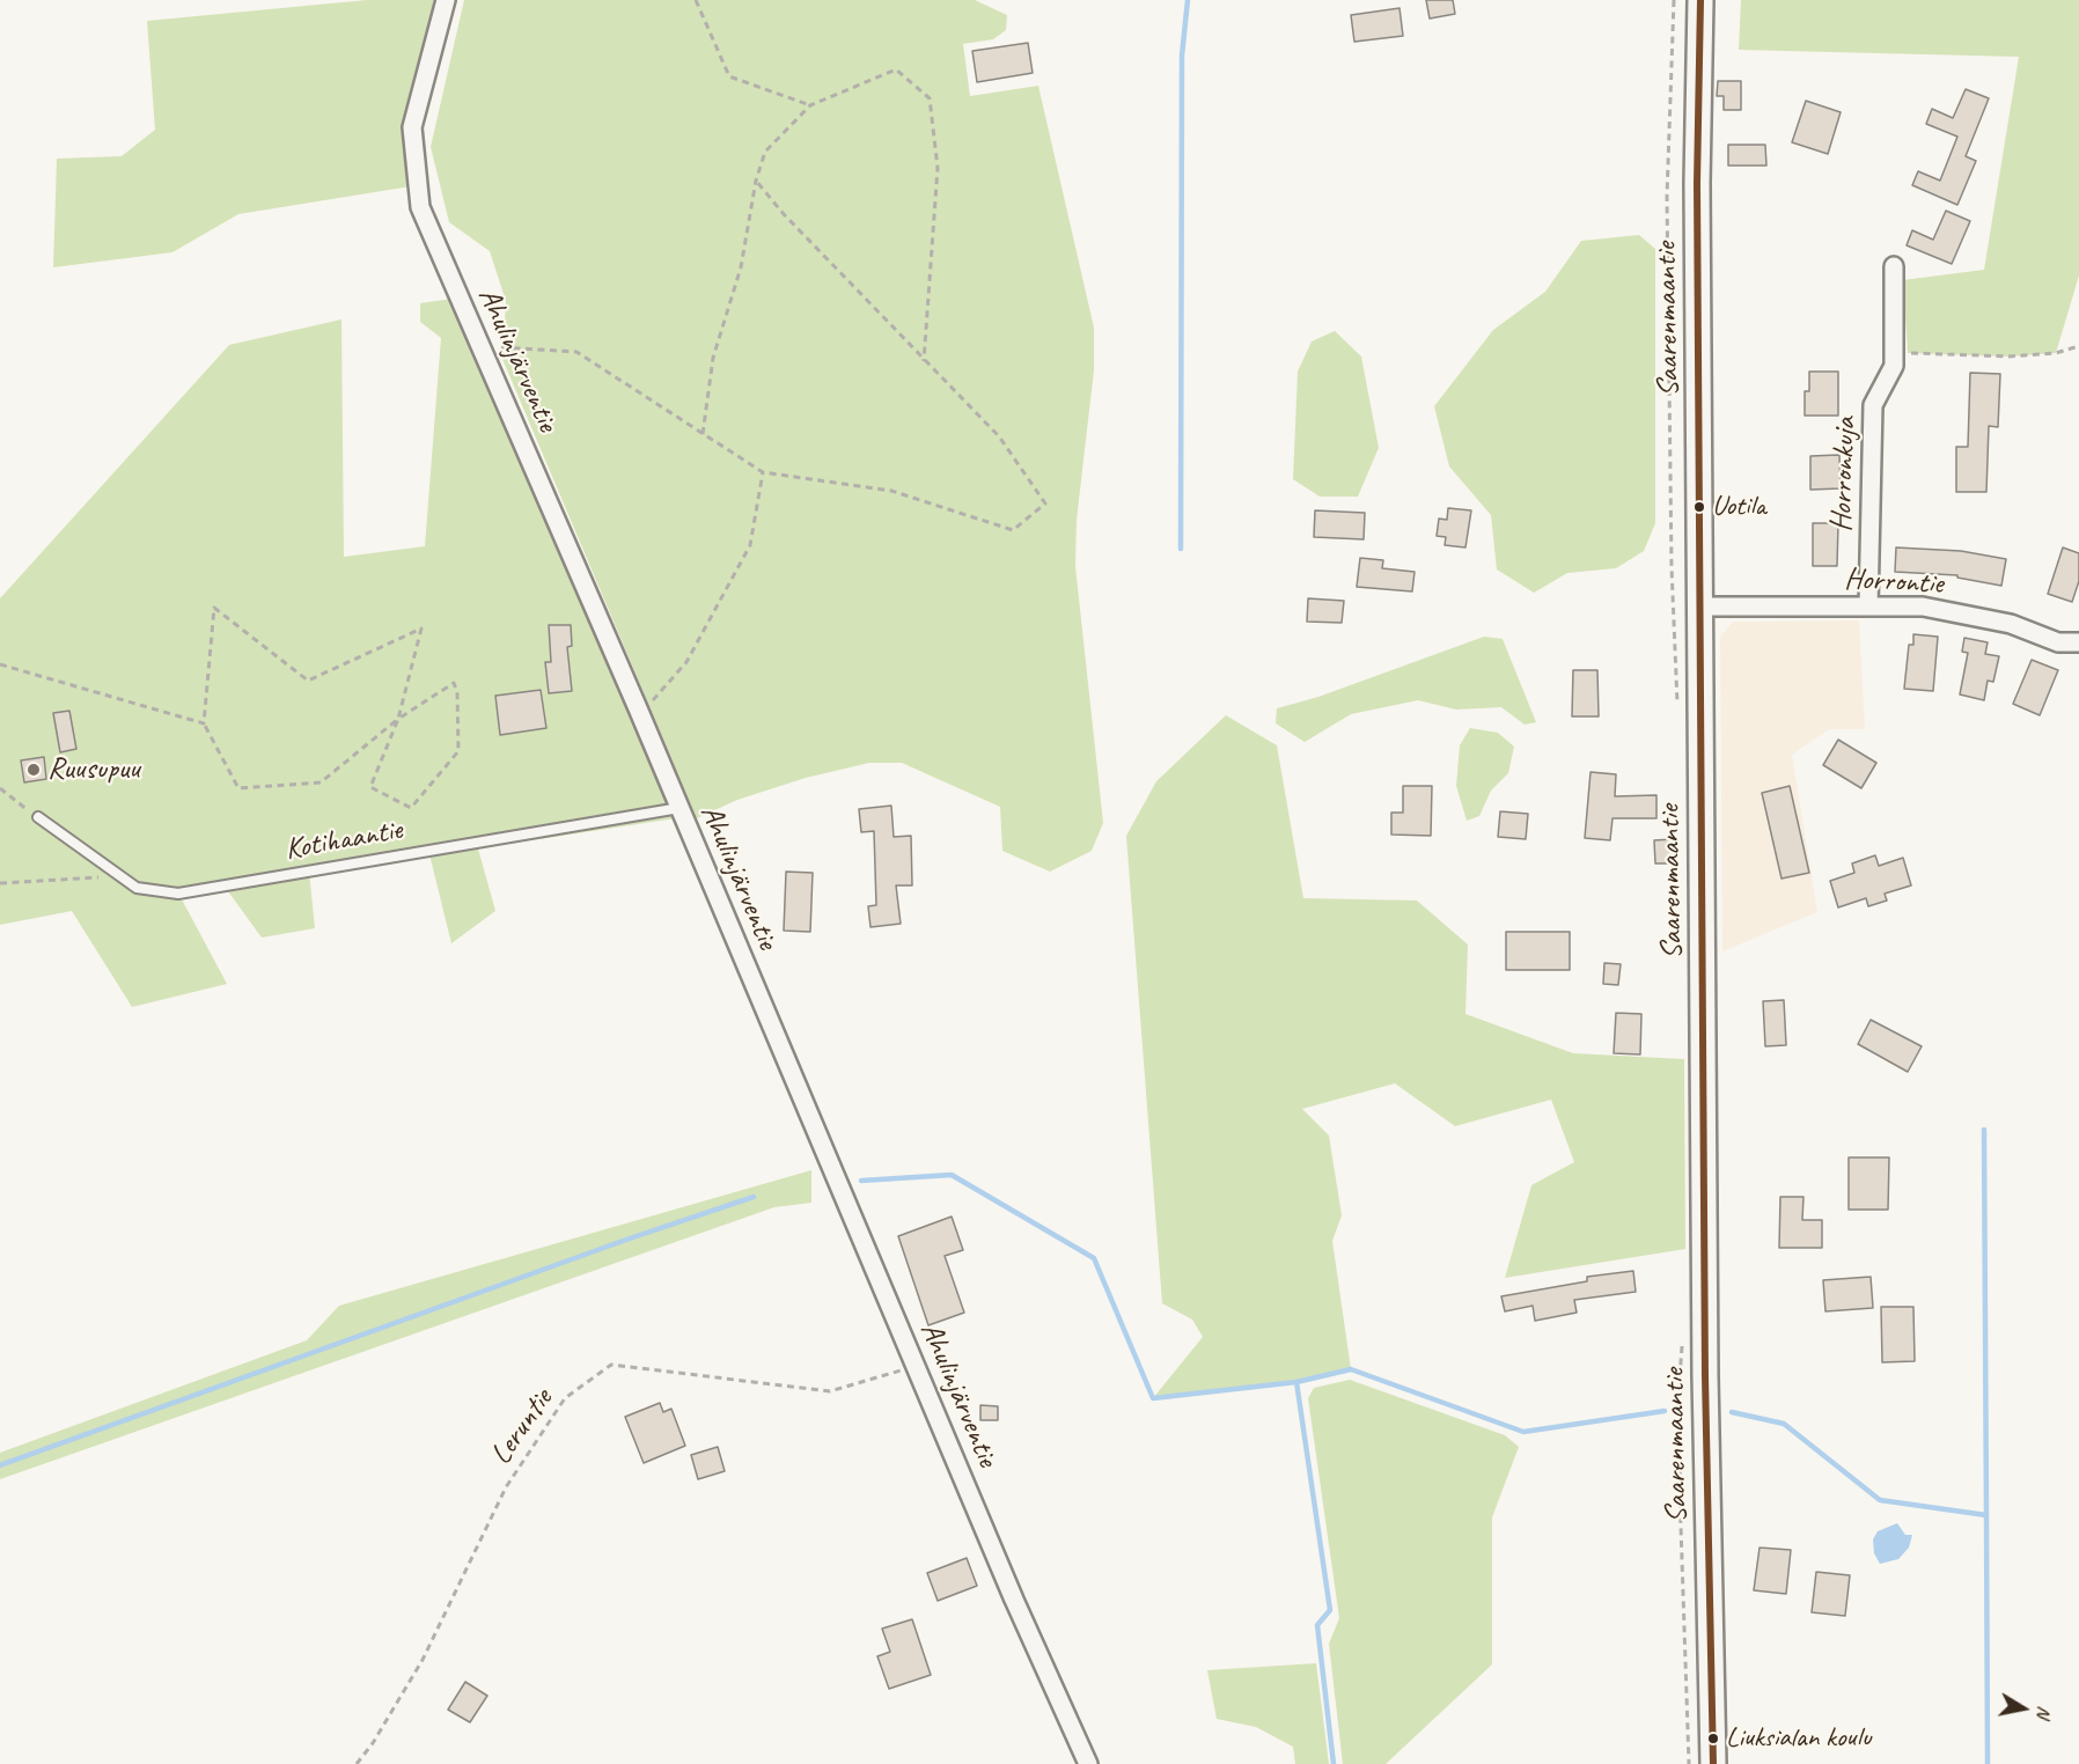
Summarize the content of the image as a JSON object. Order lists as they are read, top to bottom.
{
  "streets": {
    "street": [
      "Saarenmaantie",
      "Ahulinjärventie",
      "Horronkuja",
      "Horrontie"
    ],
    "lane": ["Kotihaantie"],
    "path": ["Leruntie"]
  },
  "crossings": [
    ["Saarenmaantie", "Horrontie"],
    ["Ahulinjärventie", "Kotihaantie"],
    ["Ahulinjärventie", "Leruntie"],
    ["Horronkuja", "Horrontie"]
  ],
  "places": ["Uotila", "Ruusupuu", "Liuksialan koulu"],
  "north": "right"
}
